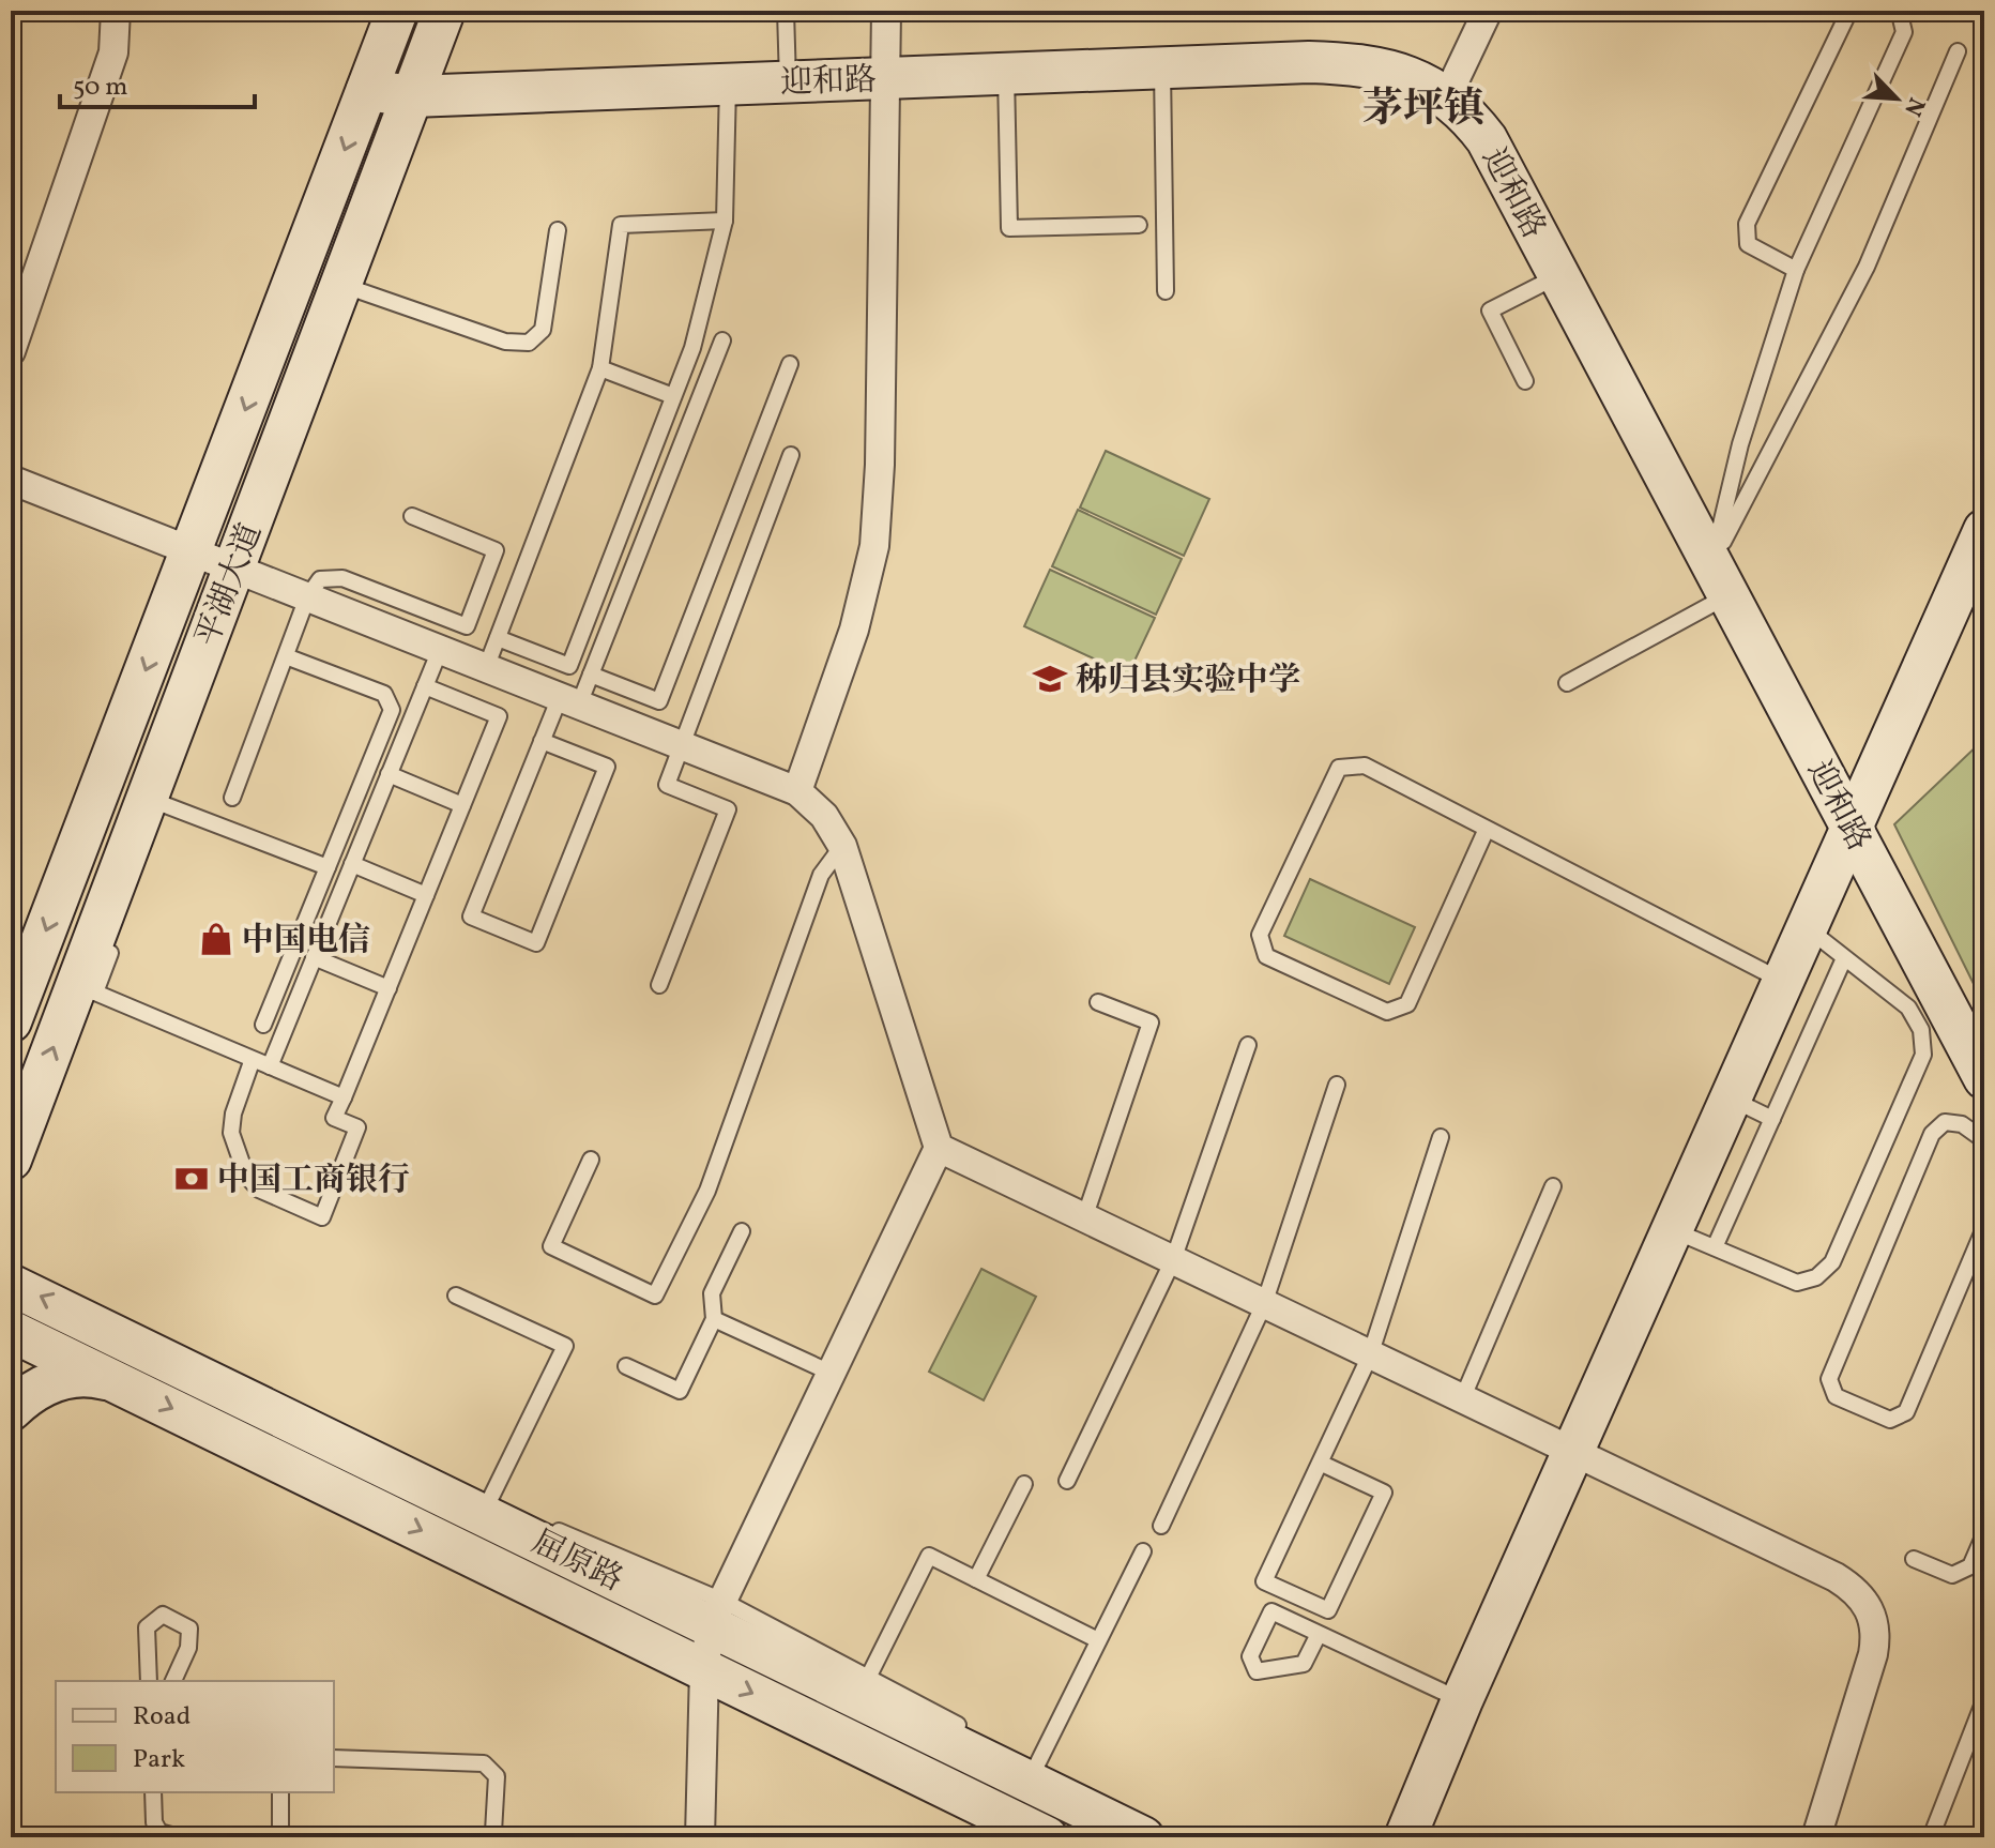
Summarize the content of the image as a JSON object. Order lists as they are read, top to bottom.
{
  "streets": {
    "main road": ["迎和路", "平湖大道", "屈原路"]
  },
  "crossings": [
    ["迎和路", "平湖大道"]
  ],
  "districts": ["茅坪镇"],
  "places": {
    "school or university": ["秭归县实验中学"],
    "shop": ["中国电信"],
    "bank": ["中国工商银行"]
  },
  "legend": ["Road", "Park"],
  "scale_bar": "50 m",
  "north": "bottom right"
}
